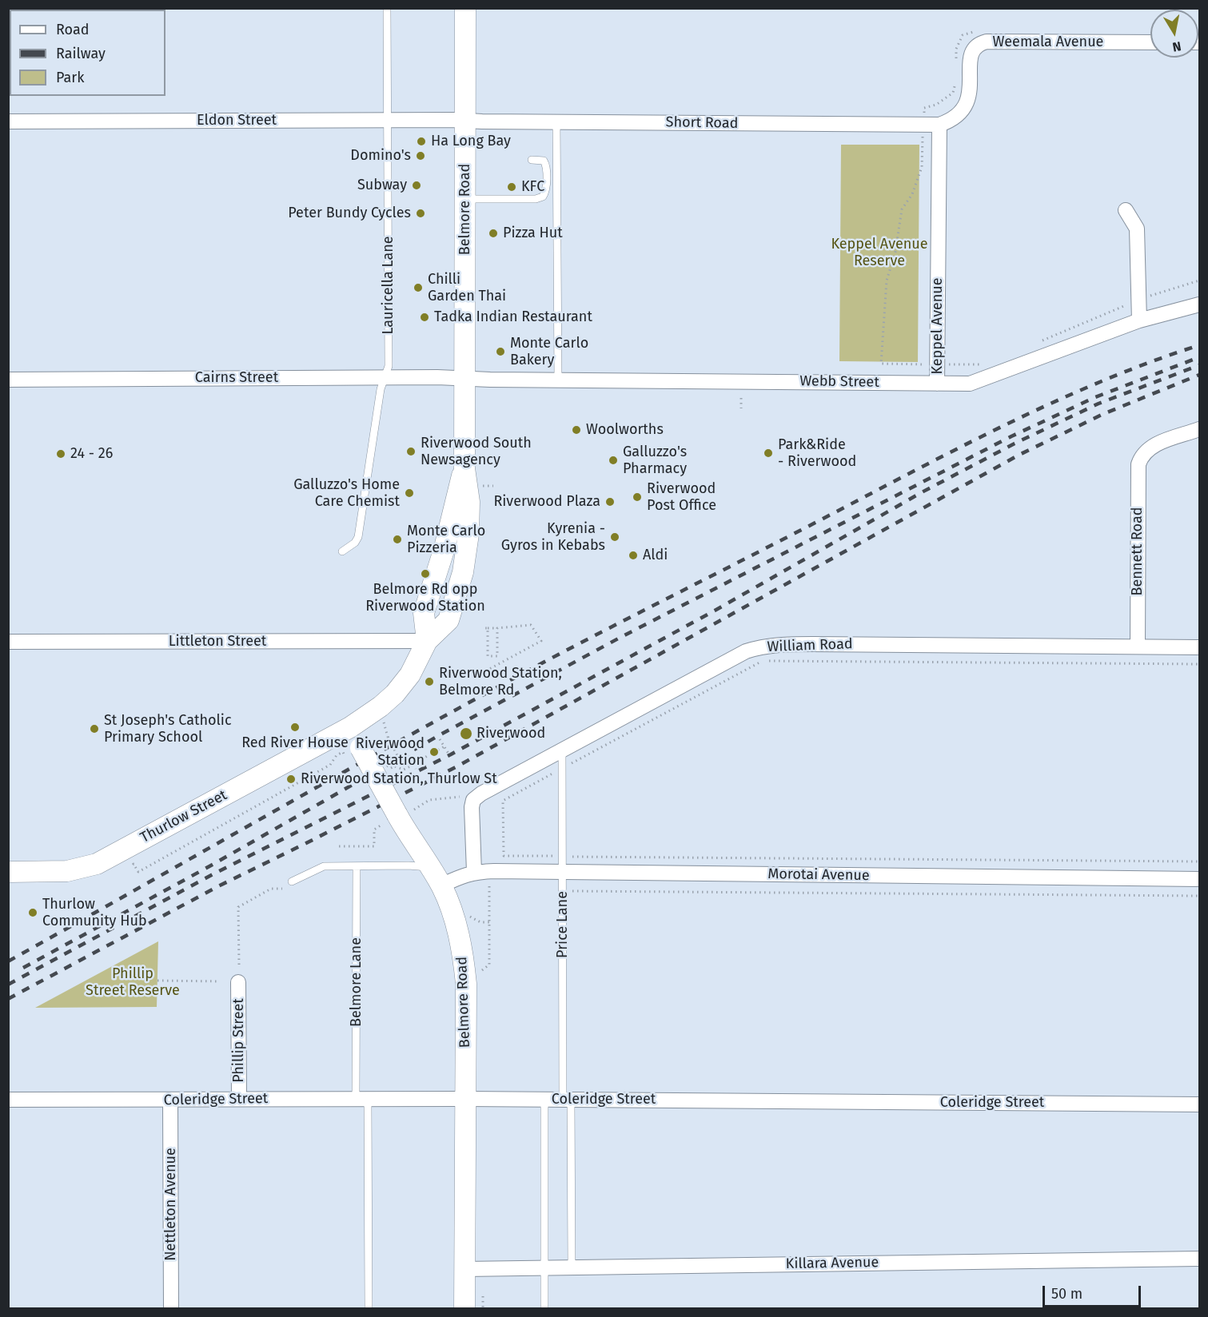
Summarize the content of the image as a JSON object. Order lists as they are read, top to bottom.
{
  "streets": {
    "main road": ["Belmore Road", "Thurlow Street"],
    "street": [
      "Weemala Avenue",
      "Eldon Street",
      "Short Road",
      "Keppel Avenue",
      "Cairns Street",
      "Webb Street",
      "Bennett Road",
      "Littleton Street",
      "William Road",
      "Morotai Avenue",
      "Phillip Street",
      "Coleridge Street",
      "Nettleton Avenue",
      "Killara Avenue"
    ],
    "lane": ["Lauricella Lane", "Price Lane", "Belmore Lane"]
  },
  "crossings": [
    ["Weemala Avenue", "Short Road"],
    ["Weemala Avenue", "Keppel Avenue"],
    ["Eldon Street", "Short Road"],
    ["Eldon Street", "Belmore Road"],
    ["Eldon Street", "Lauricella Lane"],
    ["Short Road", "Belmore Road"],
    ["Short Road", "Keppel Avenue"],
    ["Belmore Road", "Cairns Street"],
    ["Belmore Road", "Webb Street"],
    ["Belmore Road", "Littleton Street"],
    ["Belmore Road", "Thurlow Street"],
    ["Belmore Road", "Morotai Avenue"],
    ["Belmore Road", "Coleridge Street"],
    ["Belmore Road", "Killara Avenue"],
    ["Lauricella Lane", "Cairns Street"],
    ["Keppel Avenue", "Webb Street"],
    ["Cairns Street", "Webb Street"],
    ["Bennett Road", "William Road"],
    ["William Road", "Price Lane"],
    ["Morotai Avenue", "Price Lane"],
    ["Price Lane", "Coleridge Street"],
    ["Price Lane", "Killara Avenue"],
    ["Belmore Lane", "Coleridge Street"],
    ["Phillip Street", "Coleridge Street"],
    ["Coleridge Street", "Nettleton Avenue"]
  ],
  "parks": ["Keppel Avenue Reserve", "Phillip Street Reserve"],
  "places": [
    "Ha Long Bay",
    "Domino's",
    "Subway",
    "KFC",
    "Peter Bundy Cycles",
    "Pizza Hut",
    "Chilli Garden Thai",
    "Tadka Indian Restaurant",
    "Monte Carlo Bakery",
    "Woolworths",
    "Riverwood South Newsagency",
    "Park&Ride - Riverwood",
    "24 - 26",
    "Galluzzo's Pharmacy",
    "Galluzzo's Home Care Chemist",
    "Riverwood Post Office",
    "Riverwood Plaza",
    "Kyrenia - Gyros in Kebabs",
    "Monte Carlo Pizzeria",
    "Aldi",
    "Belmore Rd opp Riverwood Station",
    "Riverwood Station, Belmore Rd",
    "Red River House",
    "St Joseph's Catholic Primary School",
    "Riverwood",
    "Riverwood Station",
    "Riverwood Station, Thurlow St",
    "Thurlow Community Hub"
  ],
  "legend": ["Road", "Railway", "Park"],
  "scale_bar": "50 m",
  "north": "bottom"
}
